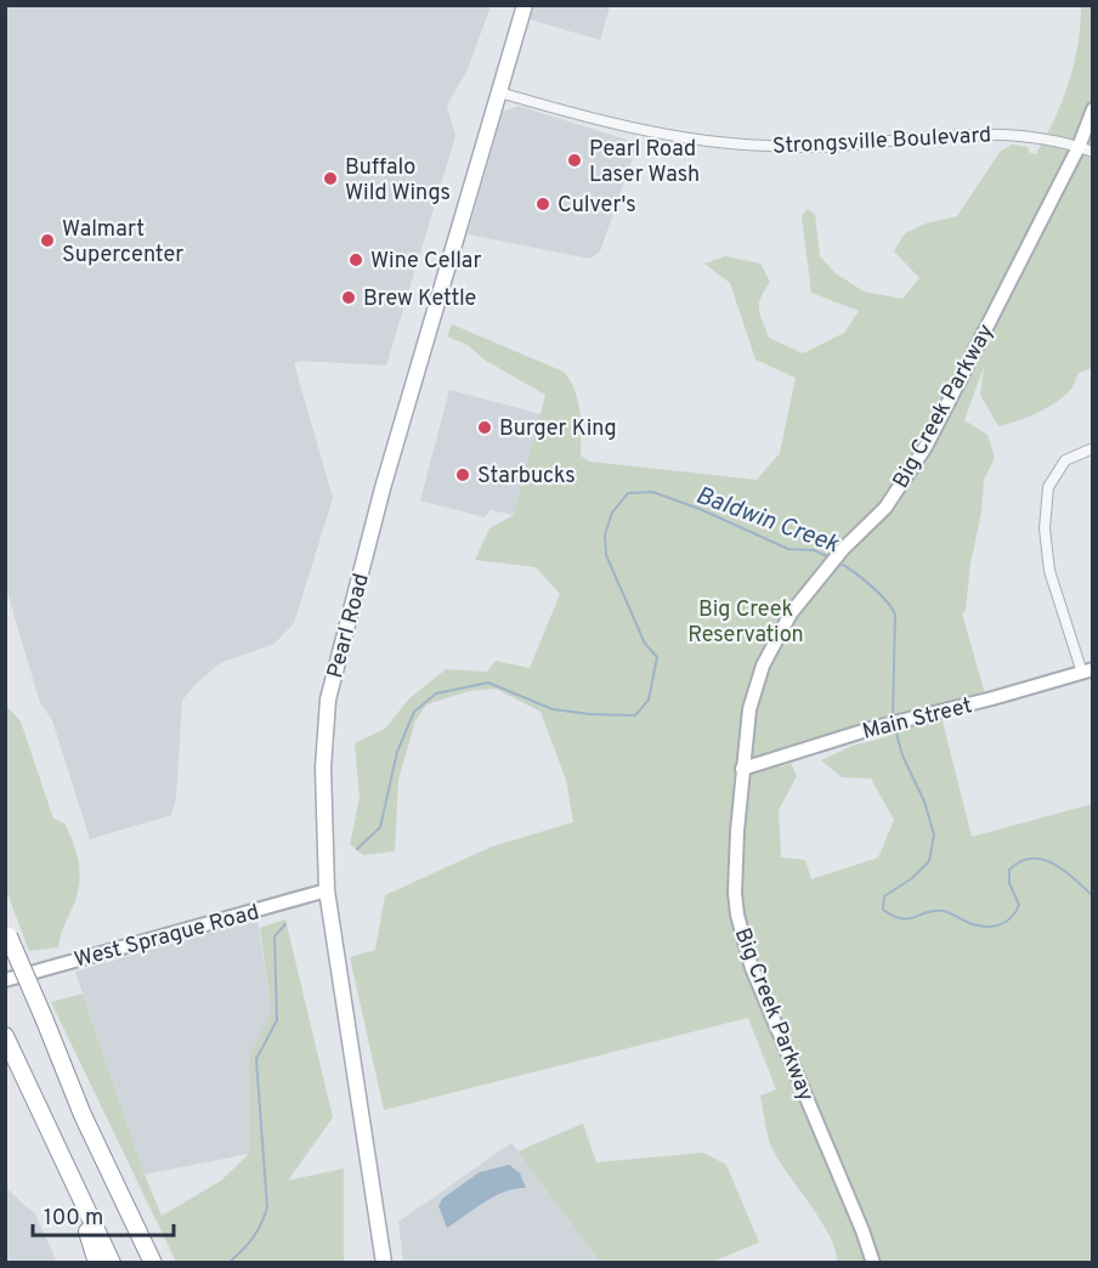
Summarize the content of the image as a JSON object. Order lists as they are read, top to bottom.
{
  "streets": {
    "main road": ["Pearl Road"],
    "street": [
      "Strongsville Boulevard",
      "Big Creek Parkway",
      "Main Street",
      "West Sprague Road"
    ]
  },
  "crossings": [
    ["Strongsville Boulevard", "Big Creek Parkway"],
    ["Strongsville Boulevard", "Pearl Road"],
    ["Big Creek Parkway", "Main Street"],
    ["Pearl Road", "West Sprague Road"]
  ],
  "water": ["Baldwin Creek"],
  "parks": ["Big Creek Reservation"],
  "places": [
    "Pearl Road Laser Wash",
    "Buffalo Wild Wings",
    "Culver's",
    "Walmart Supercenter",
    "Wine Cellar",
    "Brew Kettle",
    "Burger King",
    "Starbucks"
  ],
  "scale_bar": "100 m"
}
